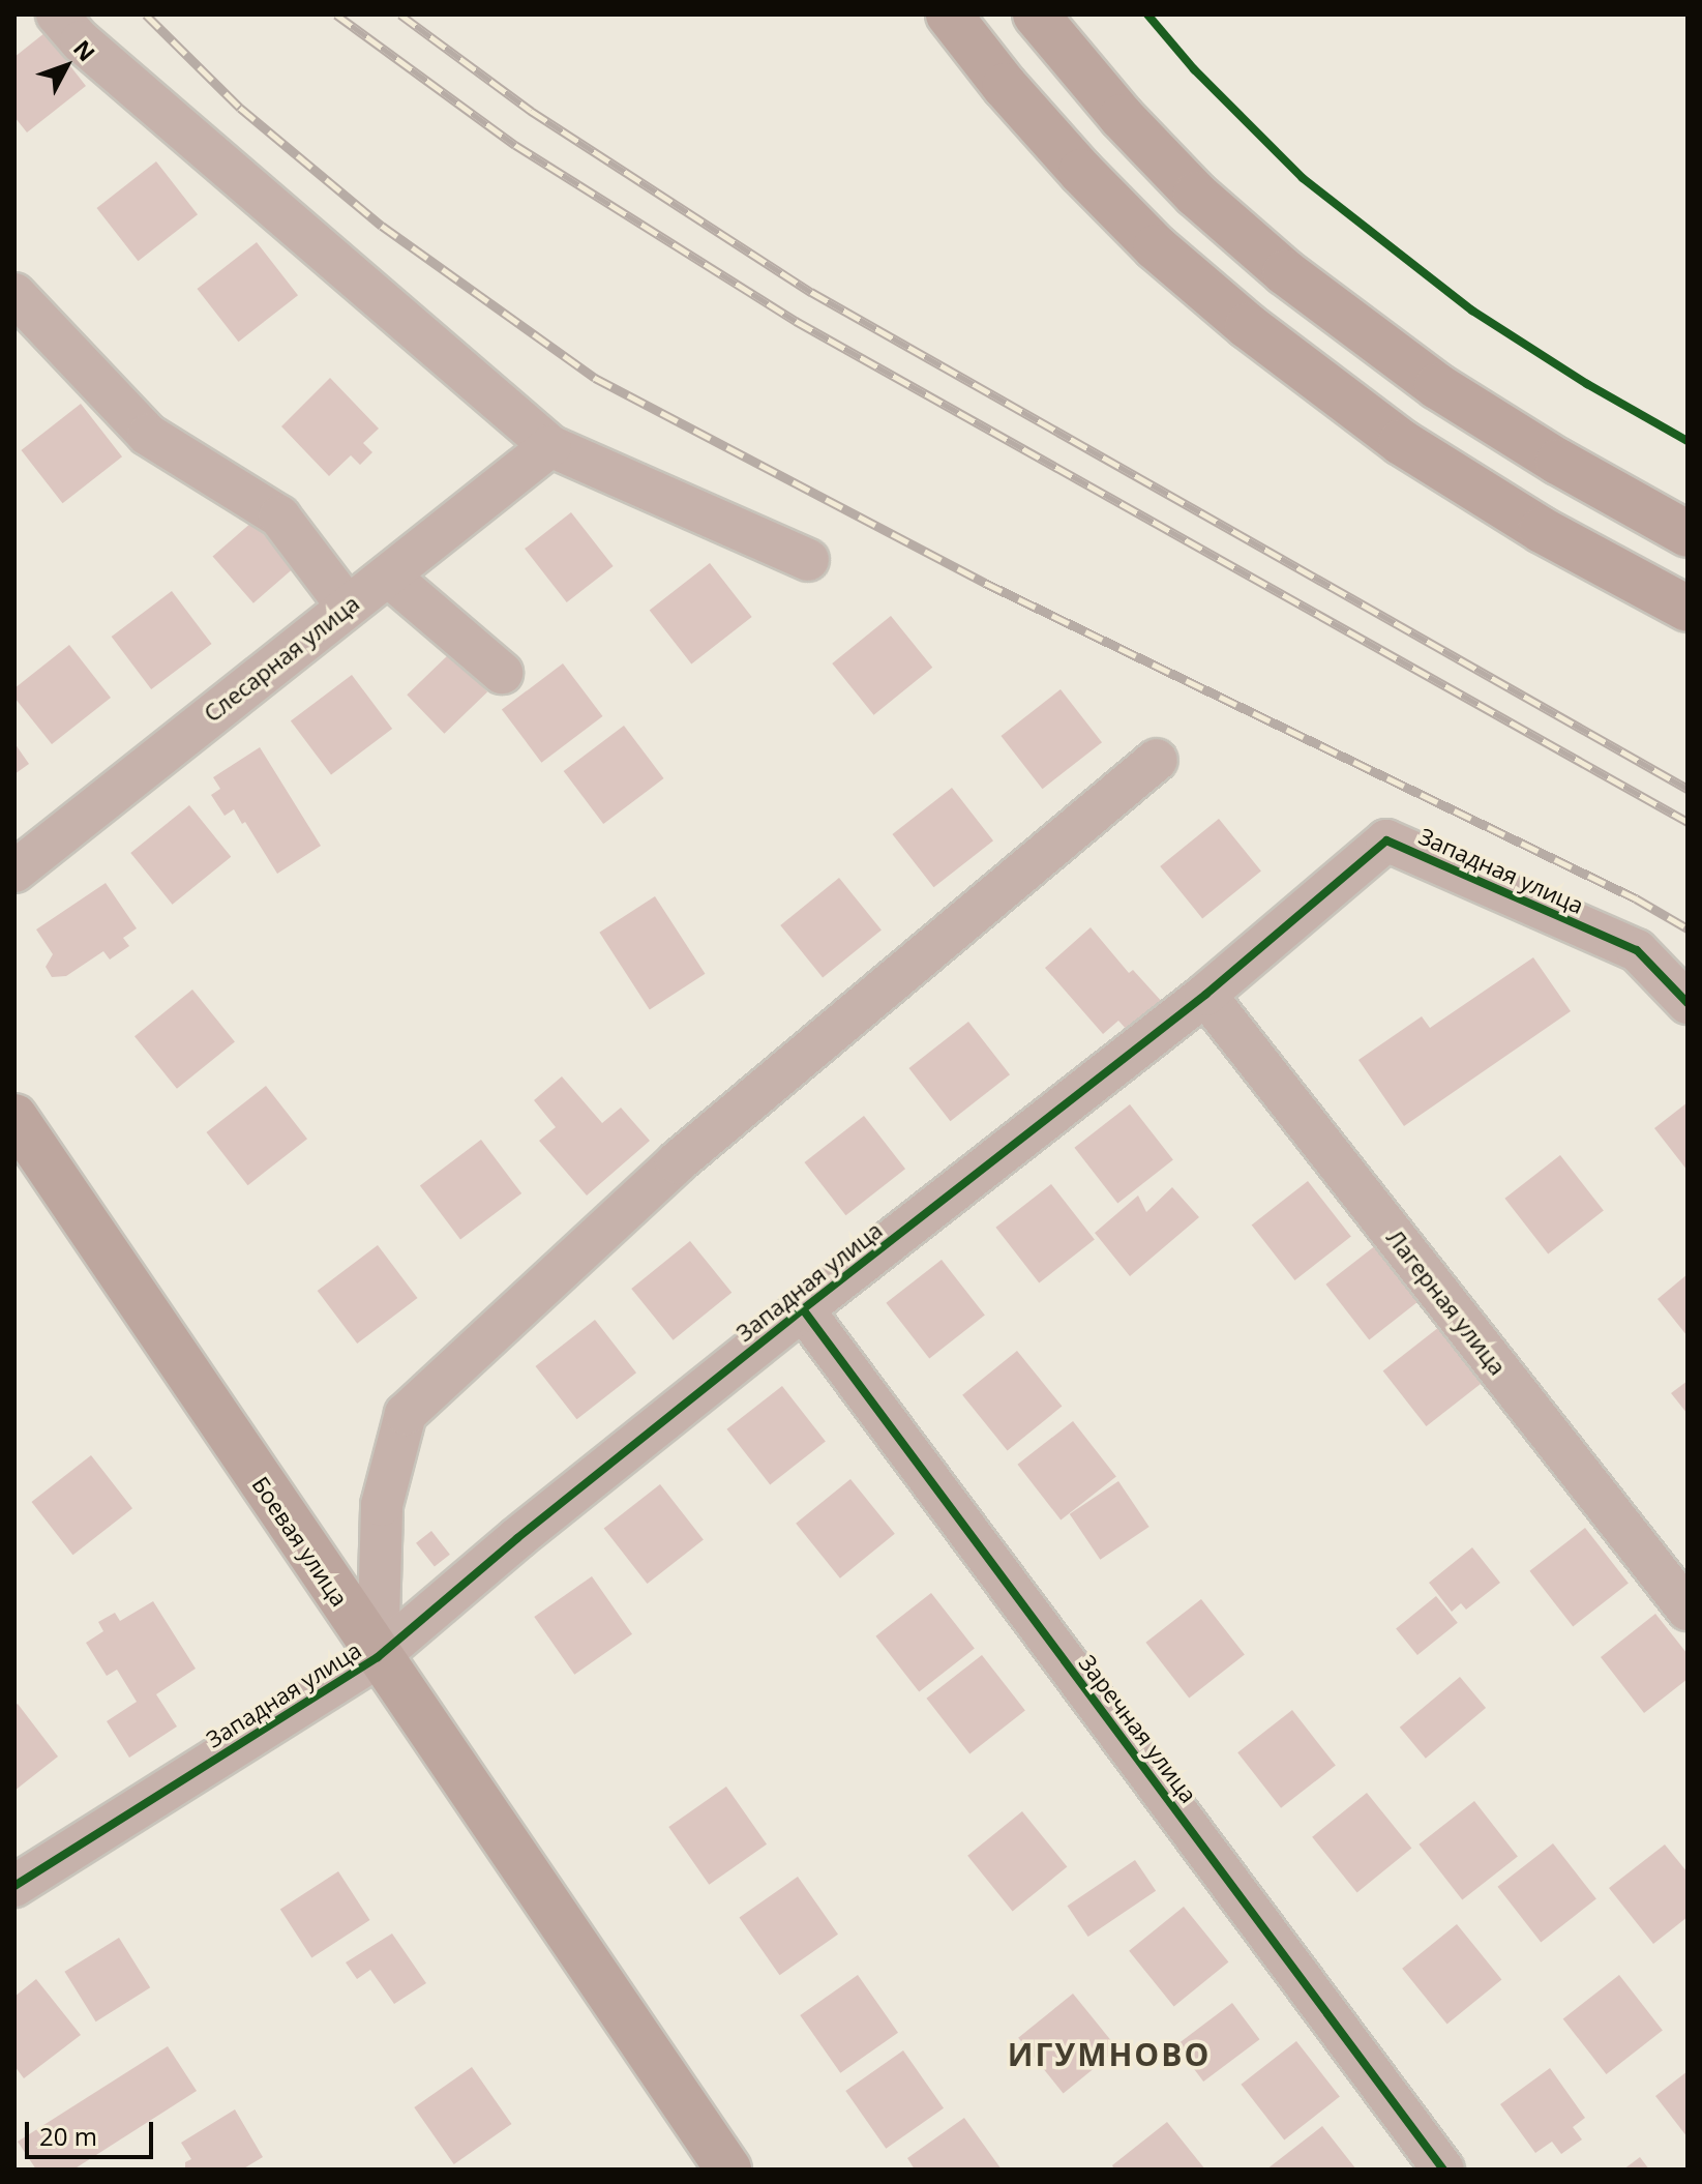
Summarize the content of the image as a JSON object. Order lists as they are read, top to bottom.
{
  "streets": {
    "main road": ["Боевая улица"],
    "street": [
      "Слесарная улица",
      "Западная улица",
      "Лагерная улица",
      "Заречная улица"
    ]
  },
  "crossings": [
    ["Западная улица", "Лагерная улица"],
    ["Западная улица", "Боевая улица"],
    ["Западная улица", "Заречная улица"]
  ],
  "districts": ["ИГУМНОВО"],
  "scale_bar": "20 m",
  "north": "top right"
}
